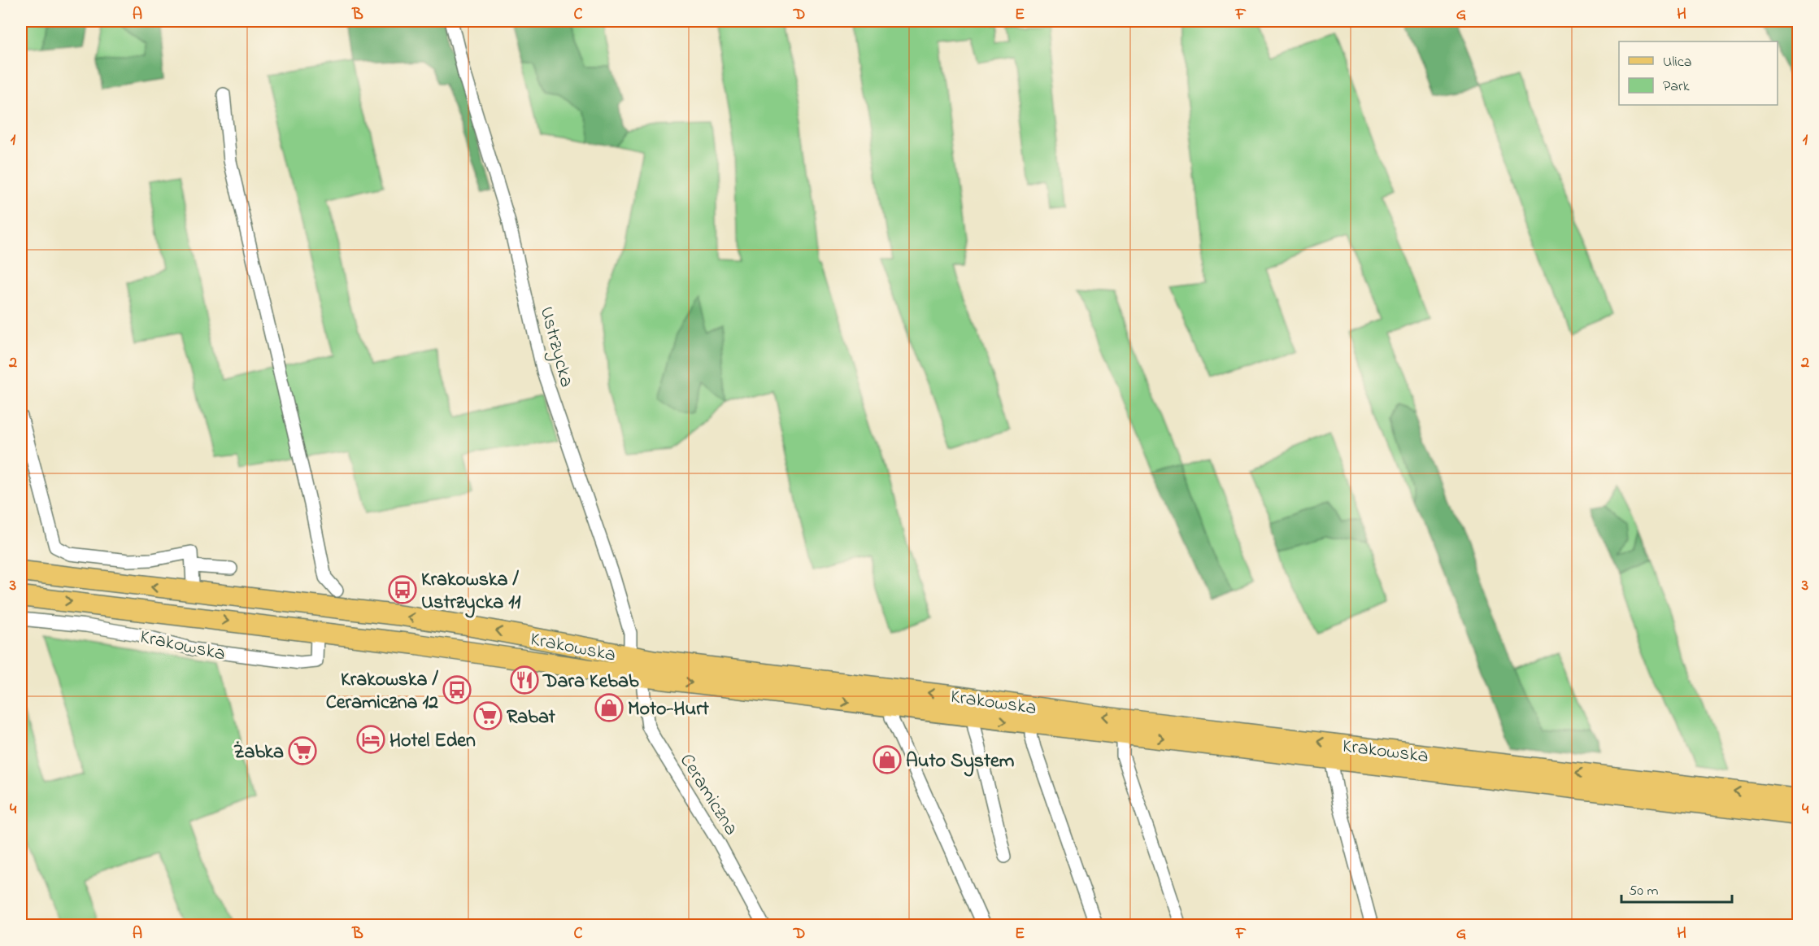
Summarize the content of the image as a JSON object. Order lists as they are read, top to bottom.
{
  "streets": {
    "main road": ["Krakowska"],
    "street": ["Ustrzycka", "Ceramiczna"]
  },
  "crossings": [
    ["Ustrzycka", "Krakowska"],
    ["Ustrzycka", "Ceramiczna"],
    ["Krakowska", "Ceramiczna"]
  ],
  "places": {
    "bus stop": ["Krakowska / Ustrzycka 11", "Krakowska / Ceramiczna 12"],
    "restaurant": ["Dara Kebab"],
    "shop": ["Moto-Hurt", "Auto System"],
    "supermarket": ["Rabat", "Żabka"],
    "hotel": ["Hotel Eden"]
  },
  "legend": ["Ulica", "Park"],
  "scale_bar": "50 m",
  "grid": {
    "columns": [
      "A",
      "B",
      "C",
      "D",
      "E",
      "F",
      "G",
      "H"
    ],
    "rows": [
      "1",
      "2",
      "3",
      "4"
    ]
  }
}
